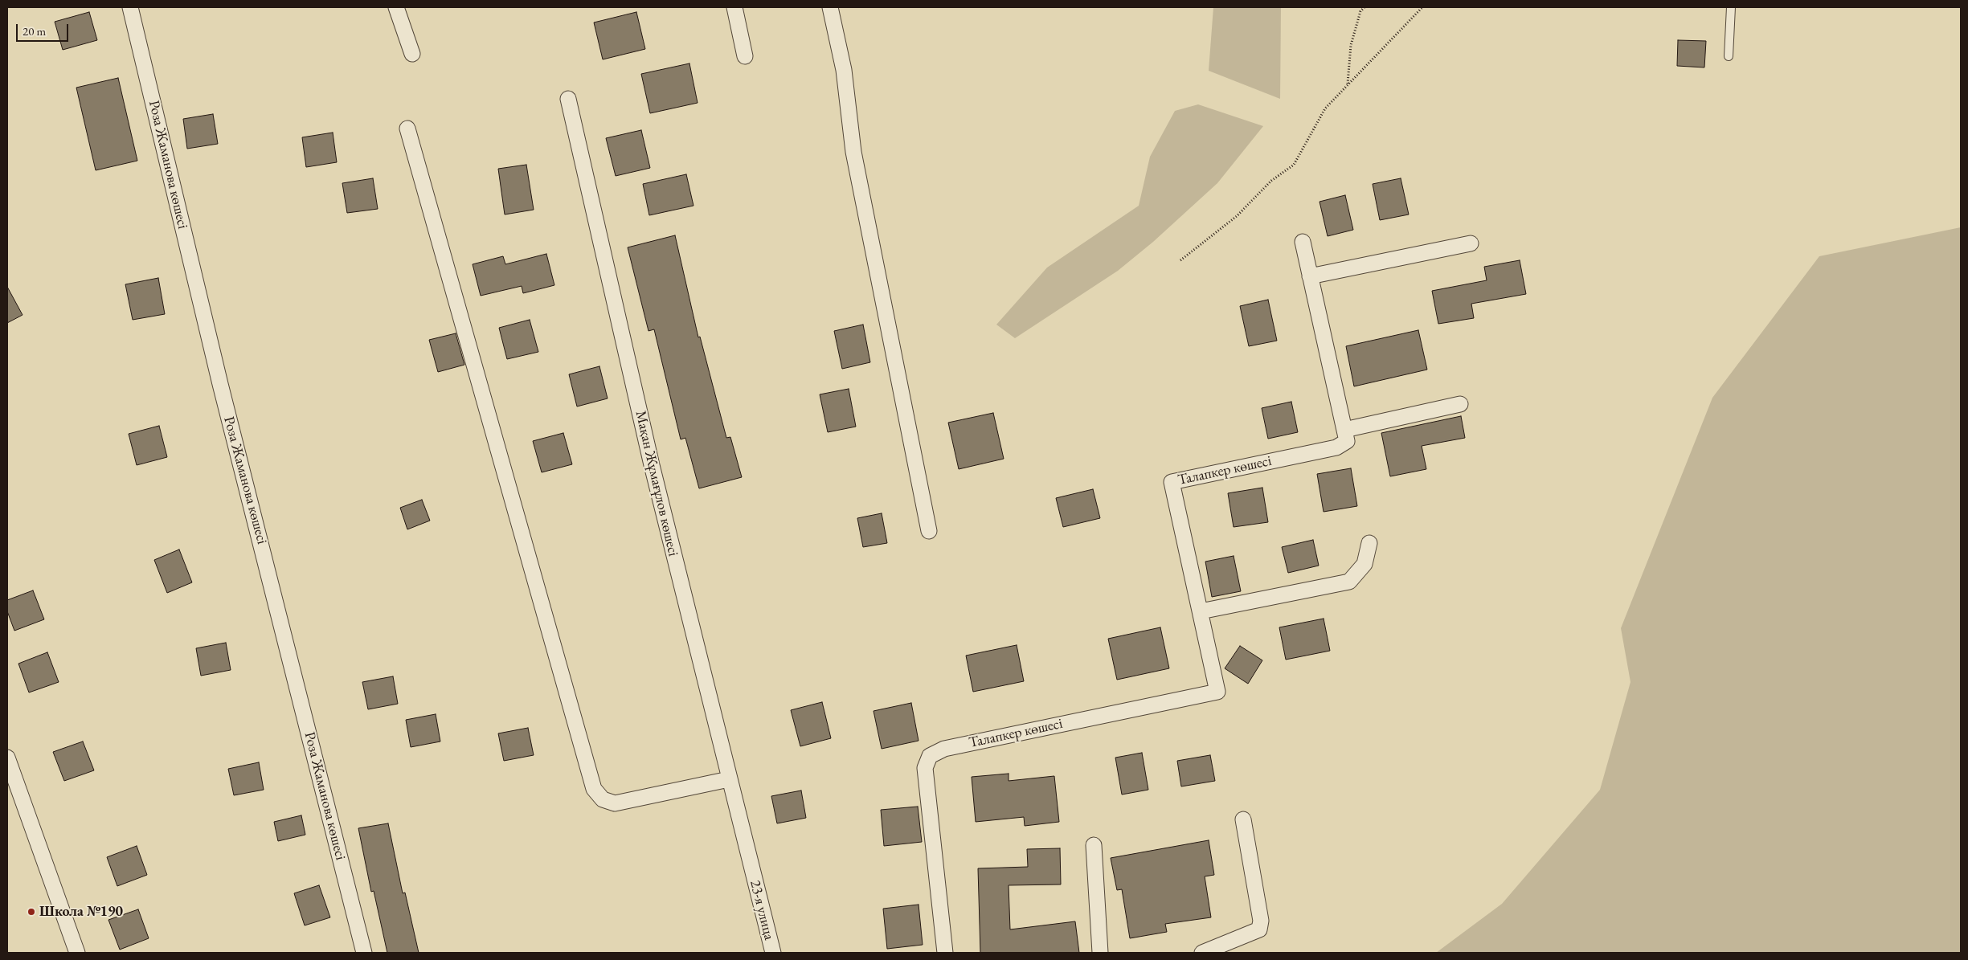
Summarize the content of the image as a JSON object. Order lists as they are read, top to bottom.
{
  "streets": {
    "street": [
      "Роза Жаманова көшесі",
      "Талапкер көшесі",
      "Мақан Жұмағұлов көшесі",
      "23-я улица"
    ]
  },
  "crossings": [
    ["Мақан Жұмағұлов көшесі", "23-я улица"]
  ],
  "places": ["Школа №190"],
  "scale_bar": "20 m"
}
